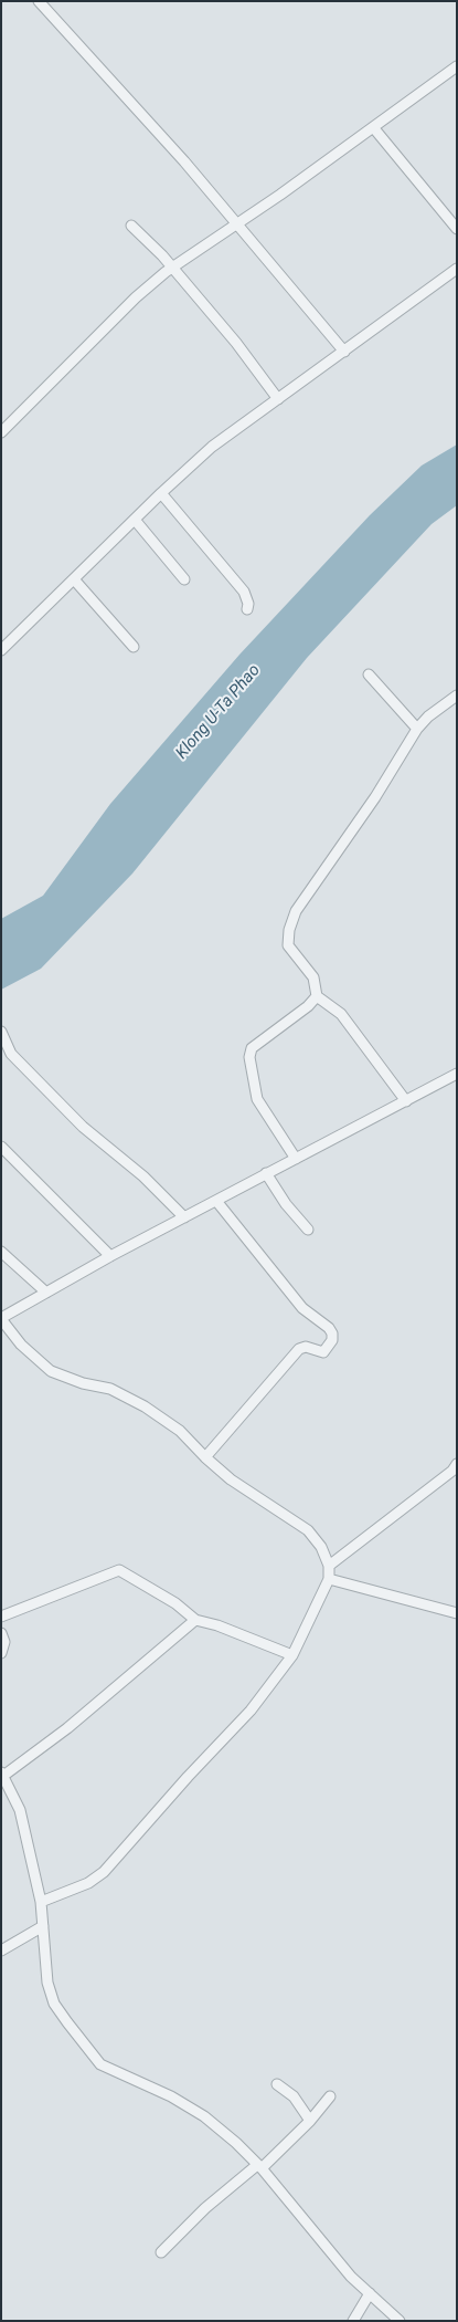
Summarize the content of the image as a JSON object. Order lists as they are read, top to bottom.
{
  "water": ["Klong U-Ta Phao"]
}
